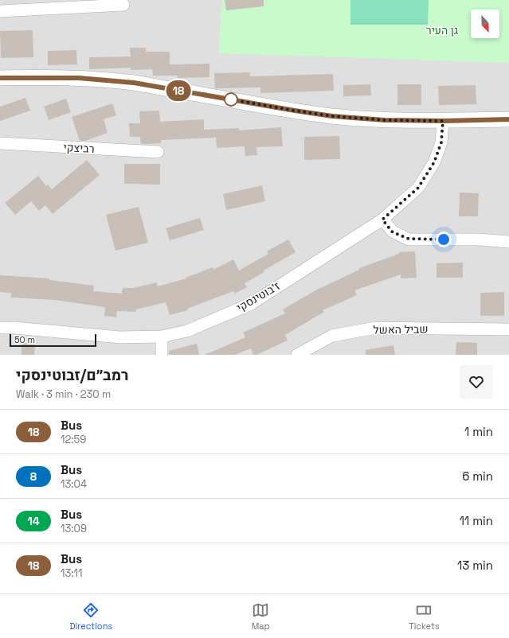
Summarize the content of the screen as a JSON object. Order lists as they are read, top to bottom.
{
  "streets": {
    "street": ["רביצקי", "ז'בוטינסקי", "שביל האשל"]
  },
  "parks": ["גן העיר"],
  "lines": ["bus line 18"],
  "scale_bar": "50 m",
  "north": "bottom right",
  "page": {
    "on_map": "18",
    "scale": "50 m",
    "heading": ["רמב״ם/זבוטינסקי", "Walk · 3 min · 230 m"],
    "list": [
      {
        "mark": "18",
        "name": "Bus",
        "note": "12:59",
        "value": "1 min"
      },
      {
        "mark": "8",
        "name": "Bus",
        "note": "13:04",
        "value": "6 min"
      },
      {
        "mark": "14",
        "name": "Bus",
        "note": "13:09",
        "value": "11 min"
      },
      {
        "mark": "18",
        "name": "Bus",
        "note": "13:11",
        "value": "13 min"
      }
    ],
    "tabs": ["Directions", "Map", "Tickets"]
  }
}
